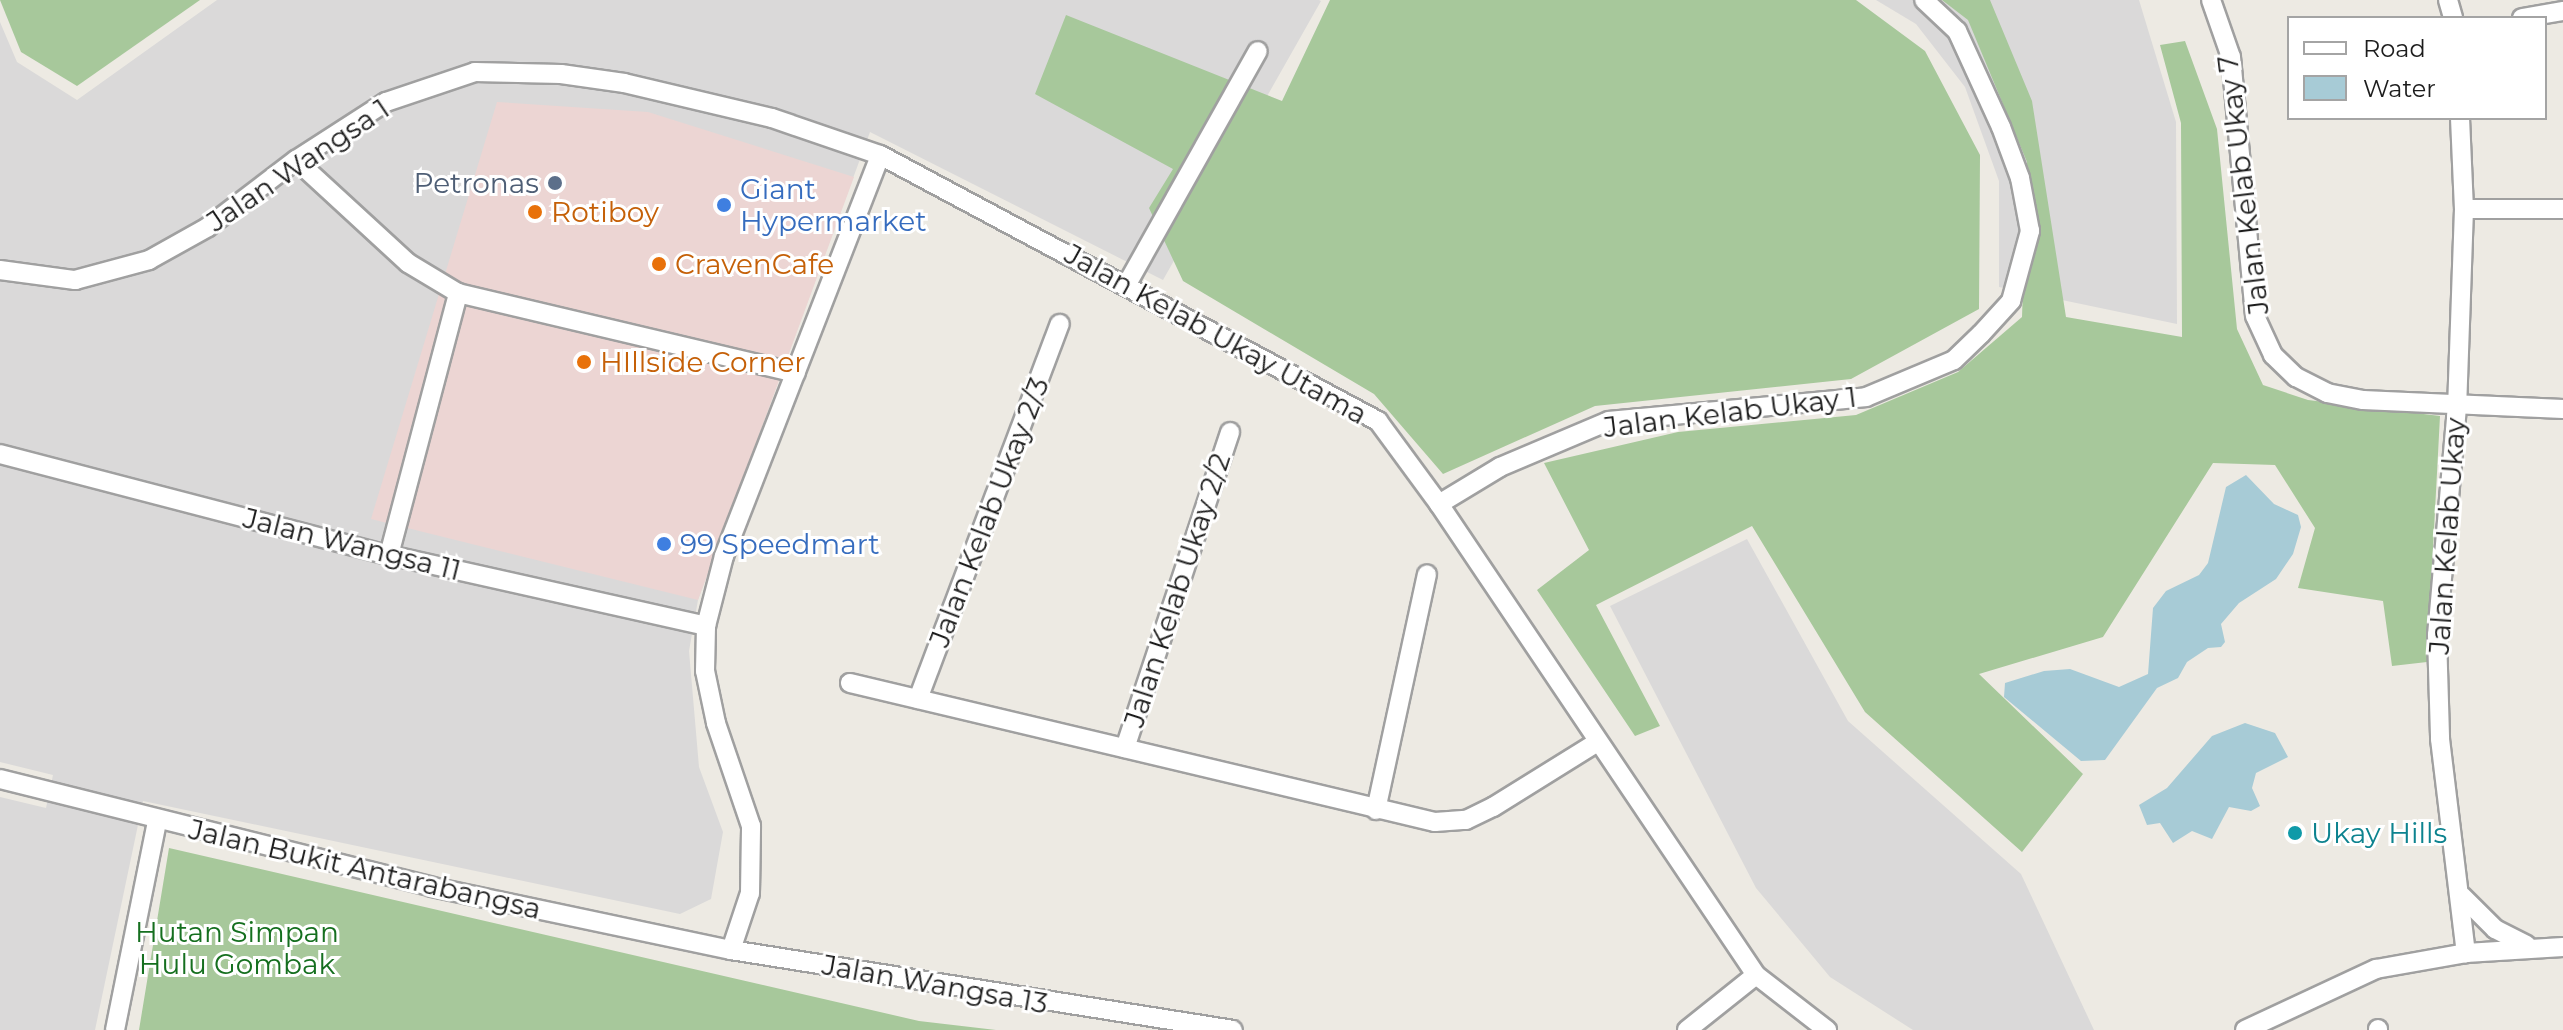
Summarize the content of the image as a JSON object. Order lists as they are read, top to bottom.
{
  "streets": {
    "street": [
      "Jalan Wangsa 1",
      "Jalan Kelab Ukay 7",
      "Jalan Kelab Ukay Utama",
      "Jalan Kelab Ukay 1",
      "Jalan Kelab Ukay 2/3",
      "Jalan Kelab Ukay",
      "Jalan Wangsa 11",
      "Jalan Kelab Ukay 2/2",
      "Jalan Bukit Antarabangsa",
      "Jalan Wangsa 13"
    ]
  },
  "crossings": [
    ["Jalan Wangsa 1", "Jalan Kelab Ukay Utama"],
    ["Jalan Kelab Ukay 7", "Jalan Kelab Ukay"],
    ["Jalan Kelab Ukay Utama", "Jalan Kelab Ukay 1"],
    ["Jalan Bukit Antarabangsa", "Jalan Wangsa 13"]
  ],
  "parks": ["Hutan Simpan Hulu Gombak"],
  "places": [
    "Petronas",
    "Giant Hypermarket",
    "Rotiboy",
    "CravenCafe",
    "HIllside Corner",
    "99 Speedmart",
    "Ukay Hills"
  ],
  "legend": ["Road", "Water"]
}
